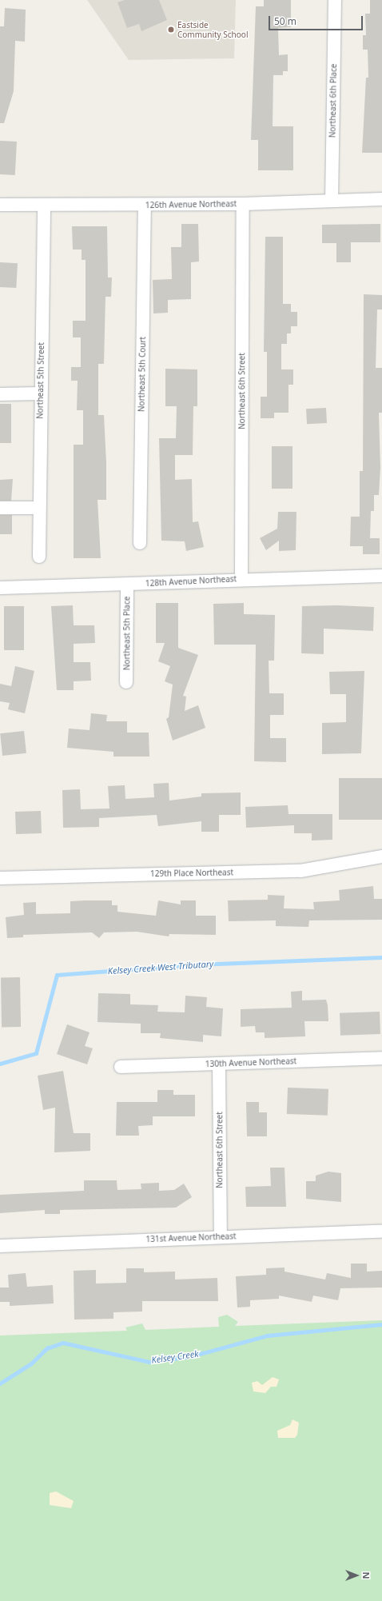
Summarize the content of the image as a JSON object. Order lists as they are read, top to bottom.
{
  "streets": {
    "street": [
      "Northeast 6th Place",
      "126th Avenue Northeast",
      "Northeast 5th Court",
      "Northeast 5th Street",
      "Northeast 6th Street",
      "128th Avenue Northeast",
      "Northeast 5th Place",
      "129th Place Northeast",
      "130th Avenue Northeast",
      "131st Avenue Northeast"
    ]
  },
  "crossings": [
    ["Northeast 6th Place", "126th Avenue Northeast"],
    ["126th Avenue Northeast", "Northeast 5th Court"],
    ["126th Avenue Northeast", "Northeast 5th Street"],
    ["126th Avenue Northeast", "Northeast 6th Street"],
    ["Northeast 6th Street", "128th Avenue Northeast"],
    ["Northeast 6th Street", "130th Avenue Northeast"],
    ["Northeast 6th Street", "131st Avenue Northeast"],
    ["128th Avenue Northeast", "Northeast 5th Place"]
  ],
  "water": ["Kelsey Creek West Tributary", "Kelsey Creek"],
  "places": ["Eastside Community School"],
  "scale_bar": "50 m",
  "north": "right"
}
